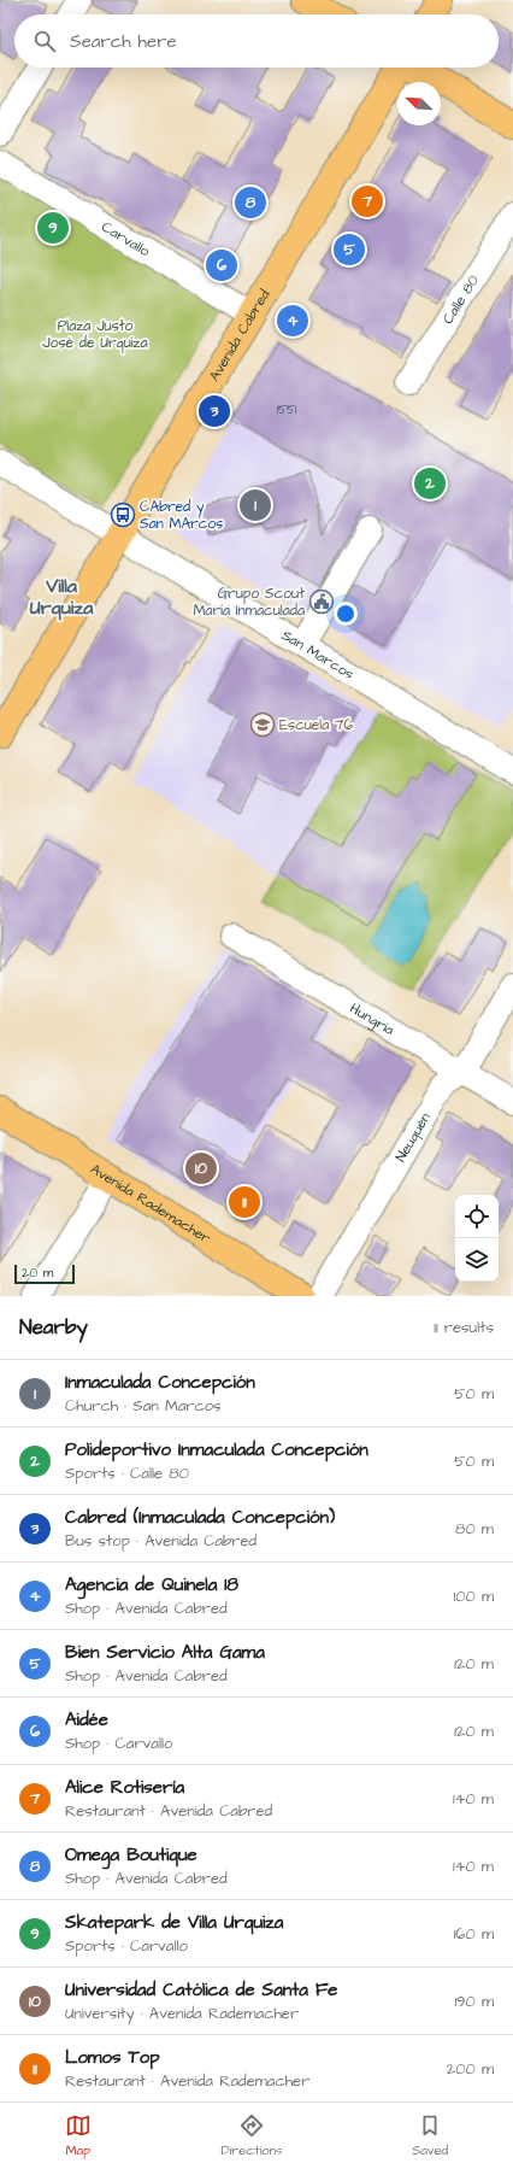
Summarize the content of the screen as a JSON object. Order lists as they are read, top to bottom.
{
  "streets": {
    "main road": ["Avenida Cabred", "Avenida Rademacher"],
    "street": [
      "Carvallo",
      "Calle 80",
      "San Marcos",
      "Hungría",
      "Neuquén"
    ]
  },
  "crossings": [
    ["Carvallo", "Avenida Cabred"],
    ["Avenida Cabred", "San Marcos"],
    ["Hungría", "Neuquén"]
  ],
  "districts": ["Villa Urquiza"],
  "parks": ["Plaza Justo José de Urquiza"],
  "places": {
    "bus stop": ["CAbred y San MArcos"],
    "public building": ["Grupo Scout María Inmaculada"],
    "school or university": ["Escuela 76"]
  },
  "house_numbers": ["1551"],
  "scale_bar": "20 m",
  "north": "top left",
  "page": {
    "search": "Search here",
    "pins": [
      "7",
      "8",
      "9",
      "5",
      "6",
      "4",
      "3",
      "2",
      "1",
      "10",
      "11"
    ],
    "scale": "20 m",
    "heading": ["Nearby", "11 results"],
    "list": [
      {
        "mark": "1",
        "name": "Inmaculada Concepción",
        "note": "Church · San Marcos",
        "value": "50 m"
      },
      {
        "mark": "2",
        "name": "Polideportivo Inmaculada Concepción",
        "note": "Sports · Calle 80",
        "value": "50 m"
      },
      {
        "mark": "3",
        "name": "Cabred (Inmaculada Concepción)",
        "note": "Bus stop · Avenida Cabred",
        "value": "80 m"
      },
      {
        "mark": "4",
        "name": "Agencia de Quinela 18",
        "note": "Shop · Avenida Cabred",
        "value": "100 m"
      },
      {
        "mark": "5",
        "name": "Bien Servicio Alta Gama",
        "note": "Shop · Avenida Cabred",
        "value": "120 m"
      },
      {
        "mark": "6",
        "name": "Aidée",
        "note": "Shop · Carvallo",
        "value": "120 m"
      },
      {
        "mark": "7",
        "name": "Alice Rotisería",
        "note": "Restaurant · Avenida Cabred",
        "value": "140 m"
      },
      {
        "mark": "8",
        "name": "Omega Boutique",
        "note": "Shop · Avenida Cabred",
        "value": "140 m"
      },
      {
        "mark": "9",
        "name": "Skatepark de Villa Urquiza",
        "note": "Sports · Carvallo",
        "value": "160 m"
      },
      {
        "mark": "10",
        "name": "Universidad Católica de Santa Fe",
        "note": "University · Avenida Rademacher",
        "value": "190 m"
      },
      {
        "mark": "11",
        "name": "Lomos Top",
        "note": "Restaurant · Avenida Rademacher",
        "value": "200 m"
      }
    ],
    "nav": ["Map", "Directions", "Saved"]
  }
}
